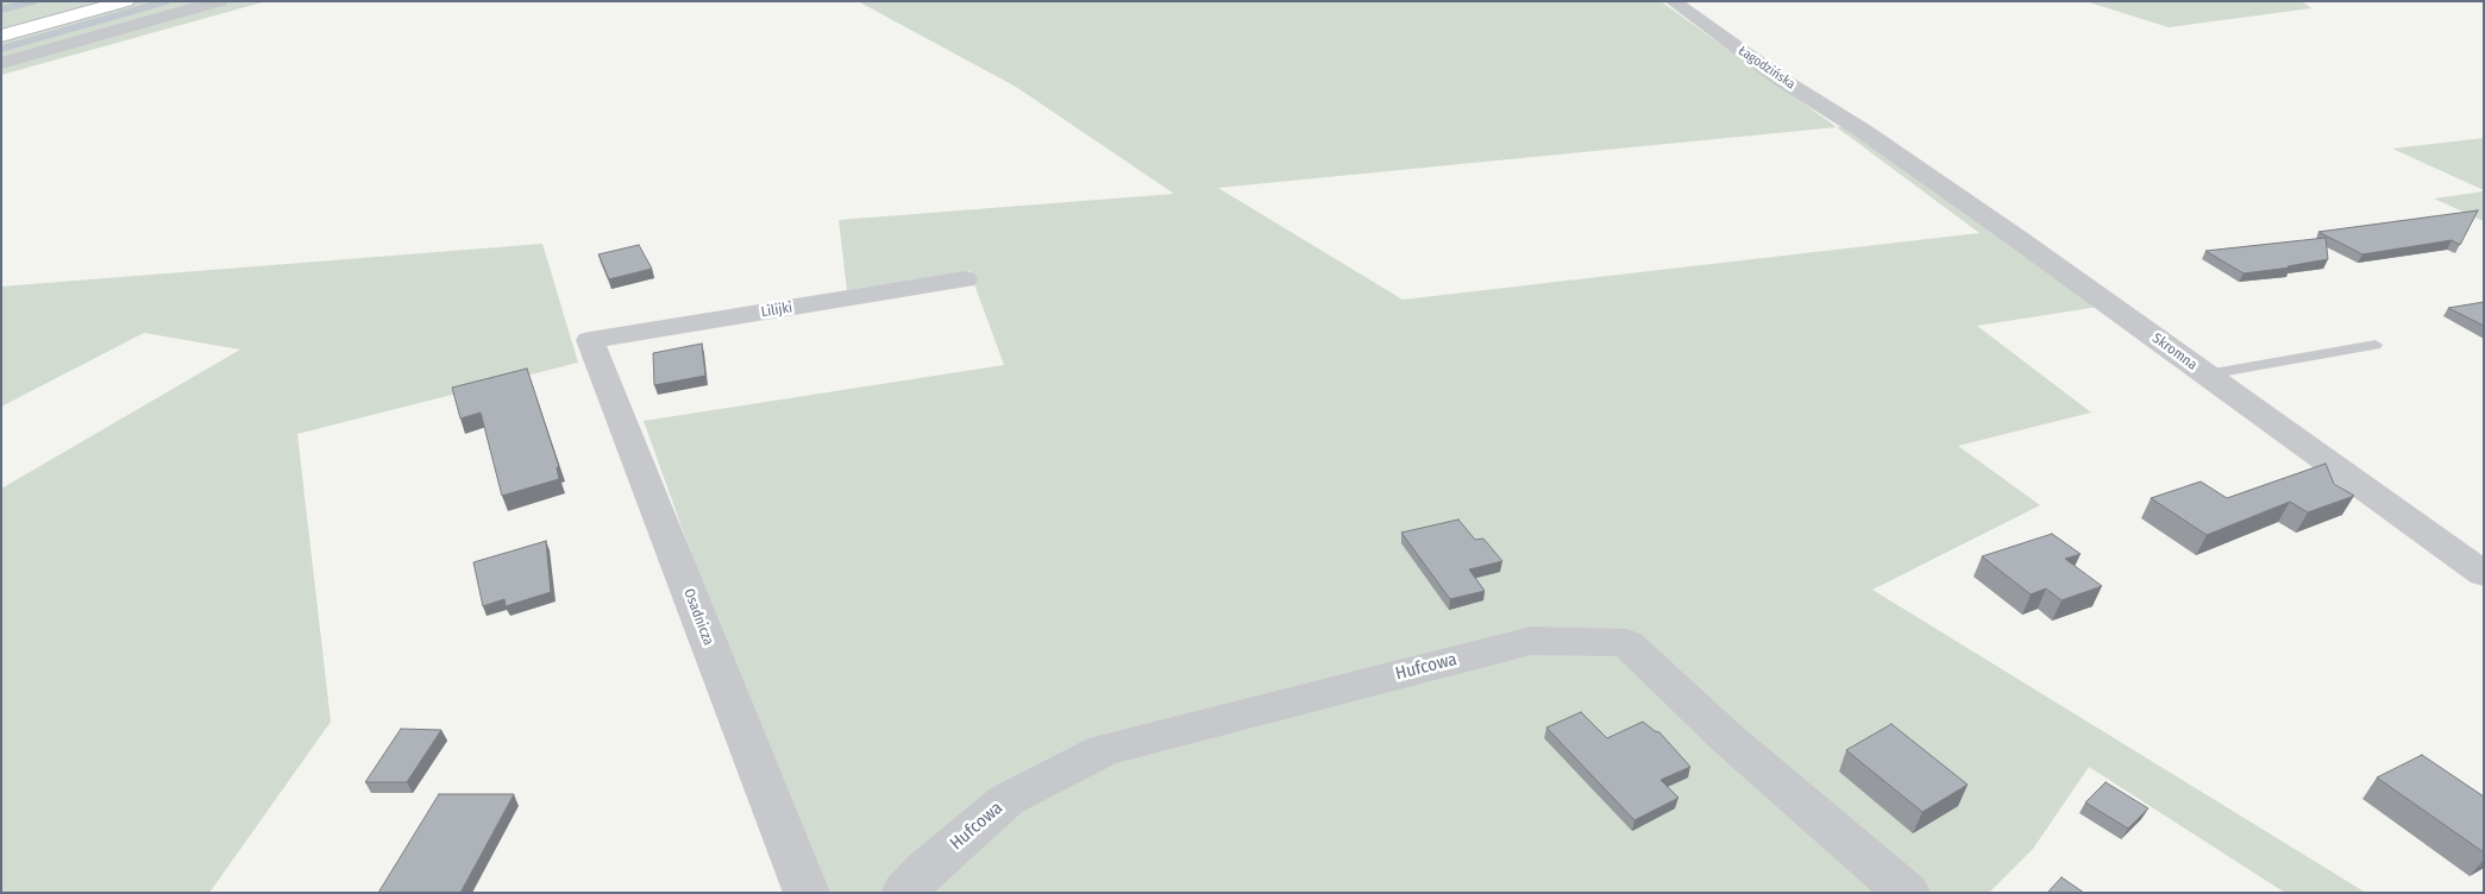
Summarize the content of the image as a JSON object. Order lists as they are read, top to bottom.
{
  "streets": {
    "street": [
      "Łagodzińska",
      "Lilijki",
      "Skromna",
      "Osadnicza",
      "Hufcowa"
    ]
  },
  "crossings": [
    ["Łagodzińska", "Skromna"],
    ["Lilijki", "Osadnicza"]
  ]
}
